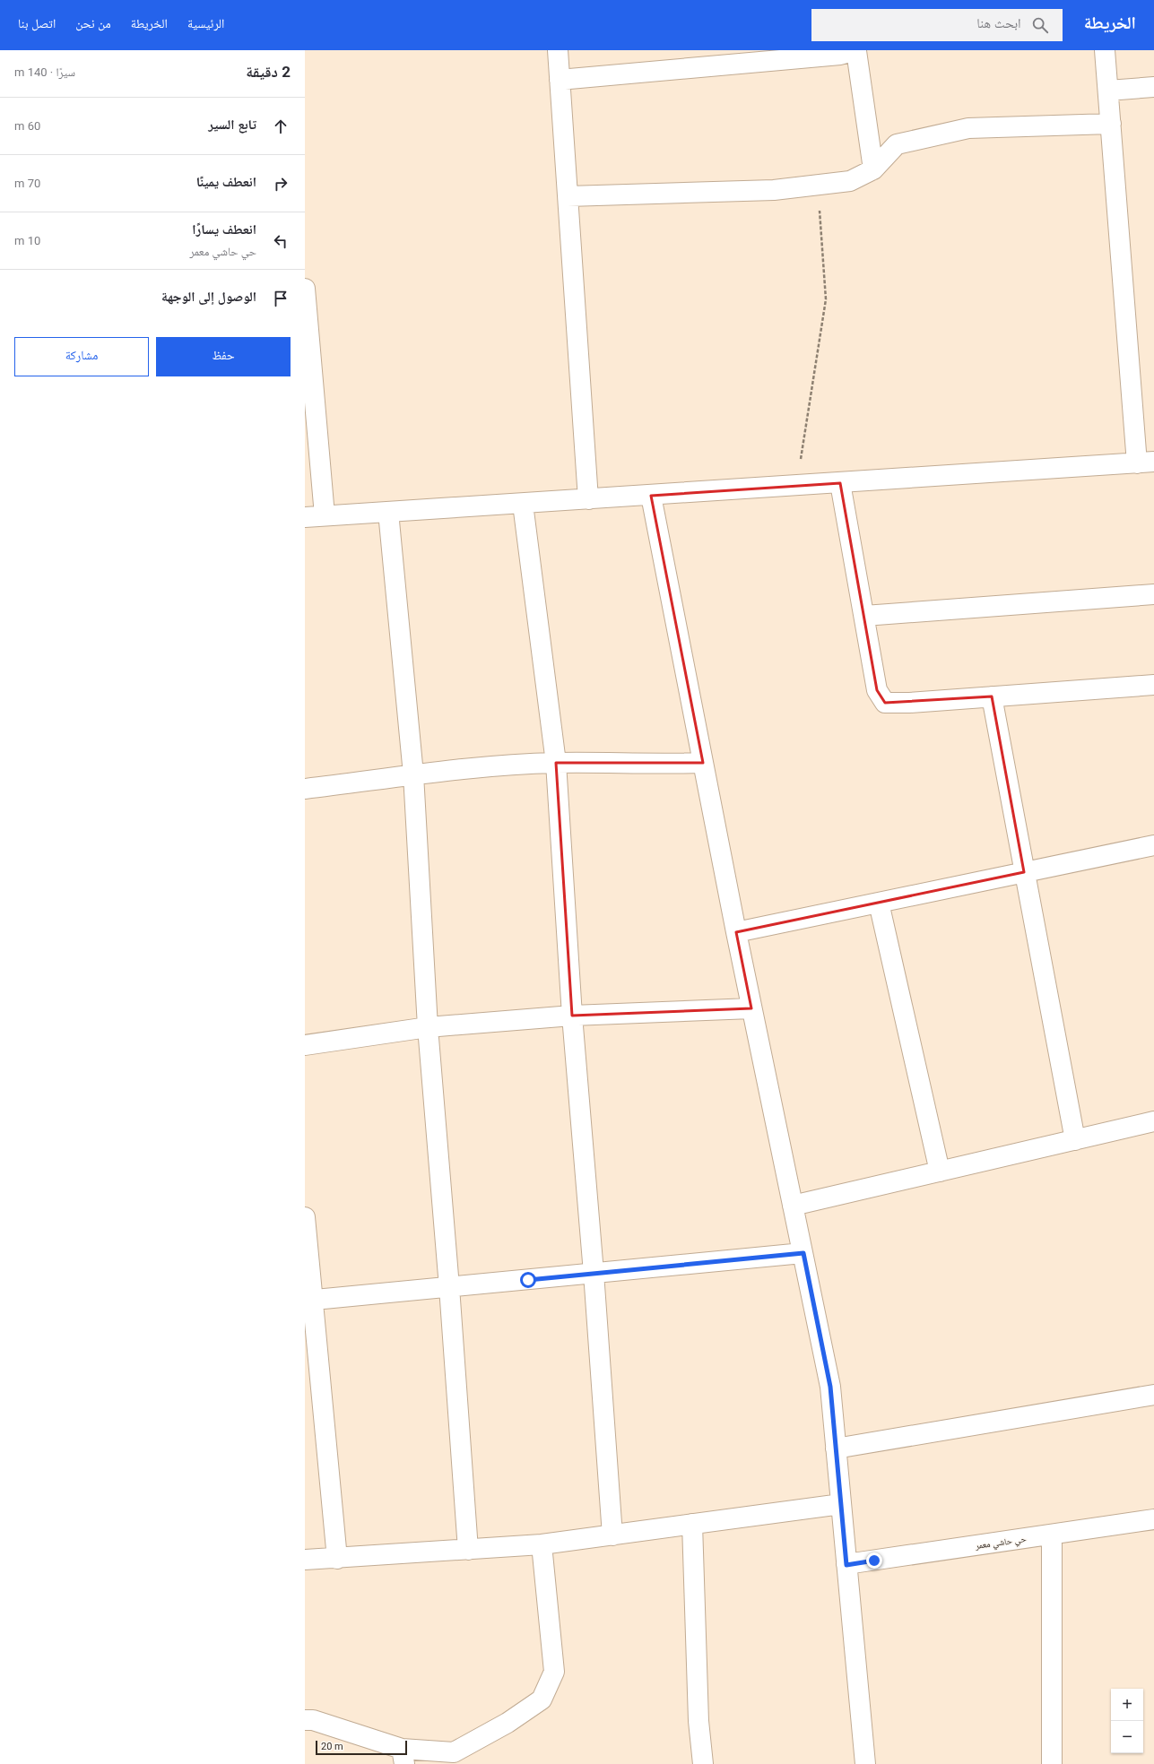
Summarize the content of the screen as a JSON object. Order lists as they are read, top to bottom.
{
  "streets": {
    "street": ["حي حاشي معمر"]
  },
  "scale_bar": "20 m",
  "page": {
    "header": "الخريطة",
    "search": "ابحث هنا",
    "nav": [
      "الرئيسية",
      "الخريطة",
      "من نحن",
      "اتصل بنا"
    ],
    "heading": ["2 دقيقة", "سيرًا · 140 m"],
    "list": [
      ["تابع السير", "60 m"],
      ["انعطف يمينًا", "70 m"],
      ["انعطف يسارًا", "حي حاشي معمر", "10 m"],
      "الوصول إلى الوجهة"
    ],
    "buttons": ["حفظ", "مشاركة"],
    "map_buttons": ["+", "−"],
    "scale": "20 m"
  }
}
